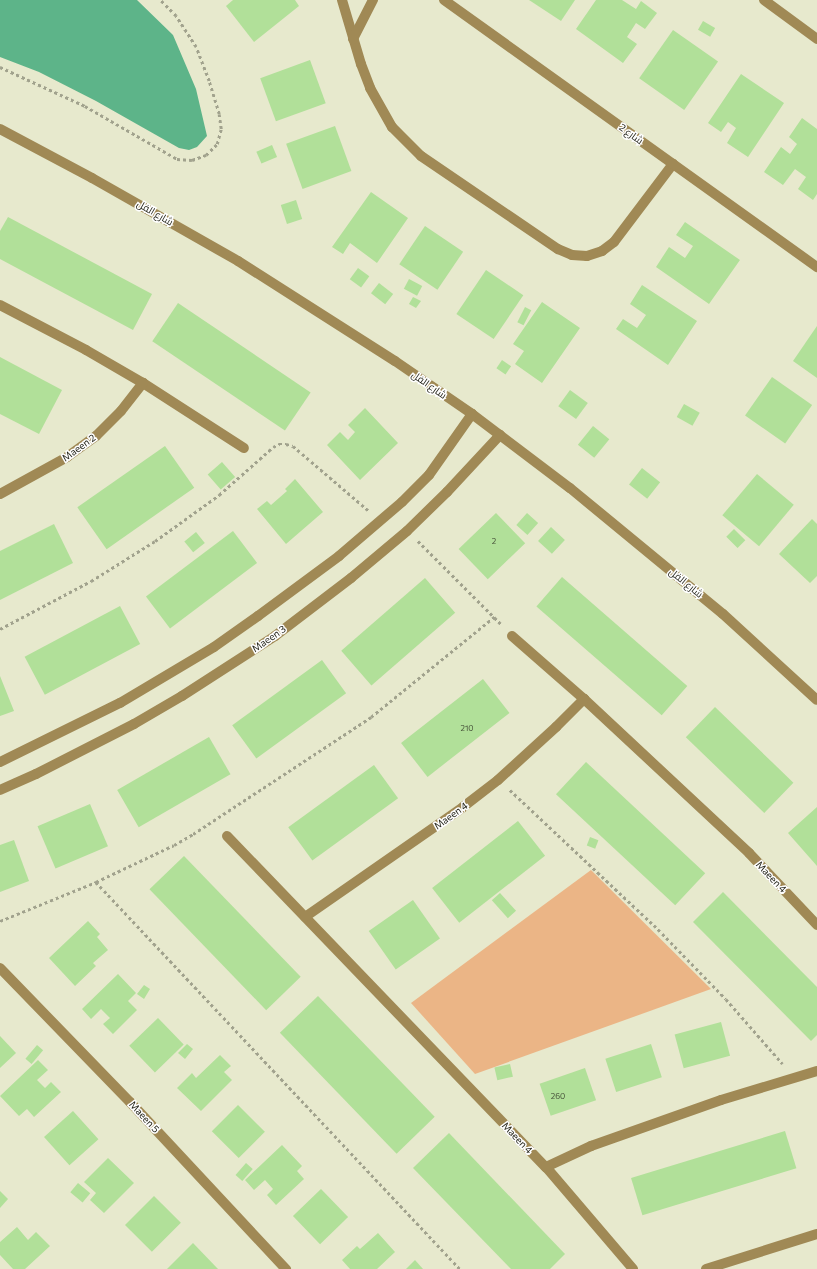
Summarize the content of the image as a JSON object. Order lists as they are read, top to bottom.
{
  "streets": {
    "street": [
      "شارع 2",
      "شارع الفل",
      "Maeen 2",
      "Maeen 3",
      "Maeen 4",
      "Maeen 5"
    ]
  },
  "crossings": [
    ["شارع الفل", "Maeen 3"]
  ],
  "house_numbers": ["2", "210", "260"]
}
